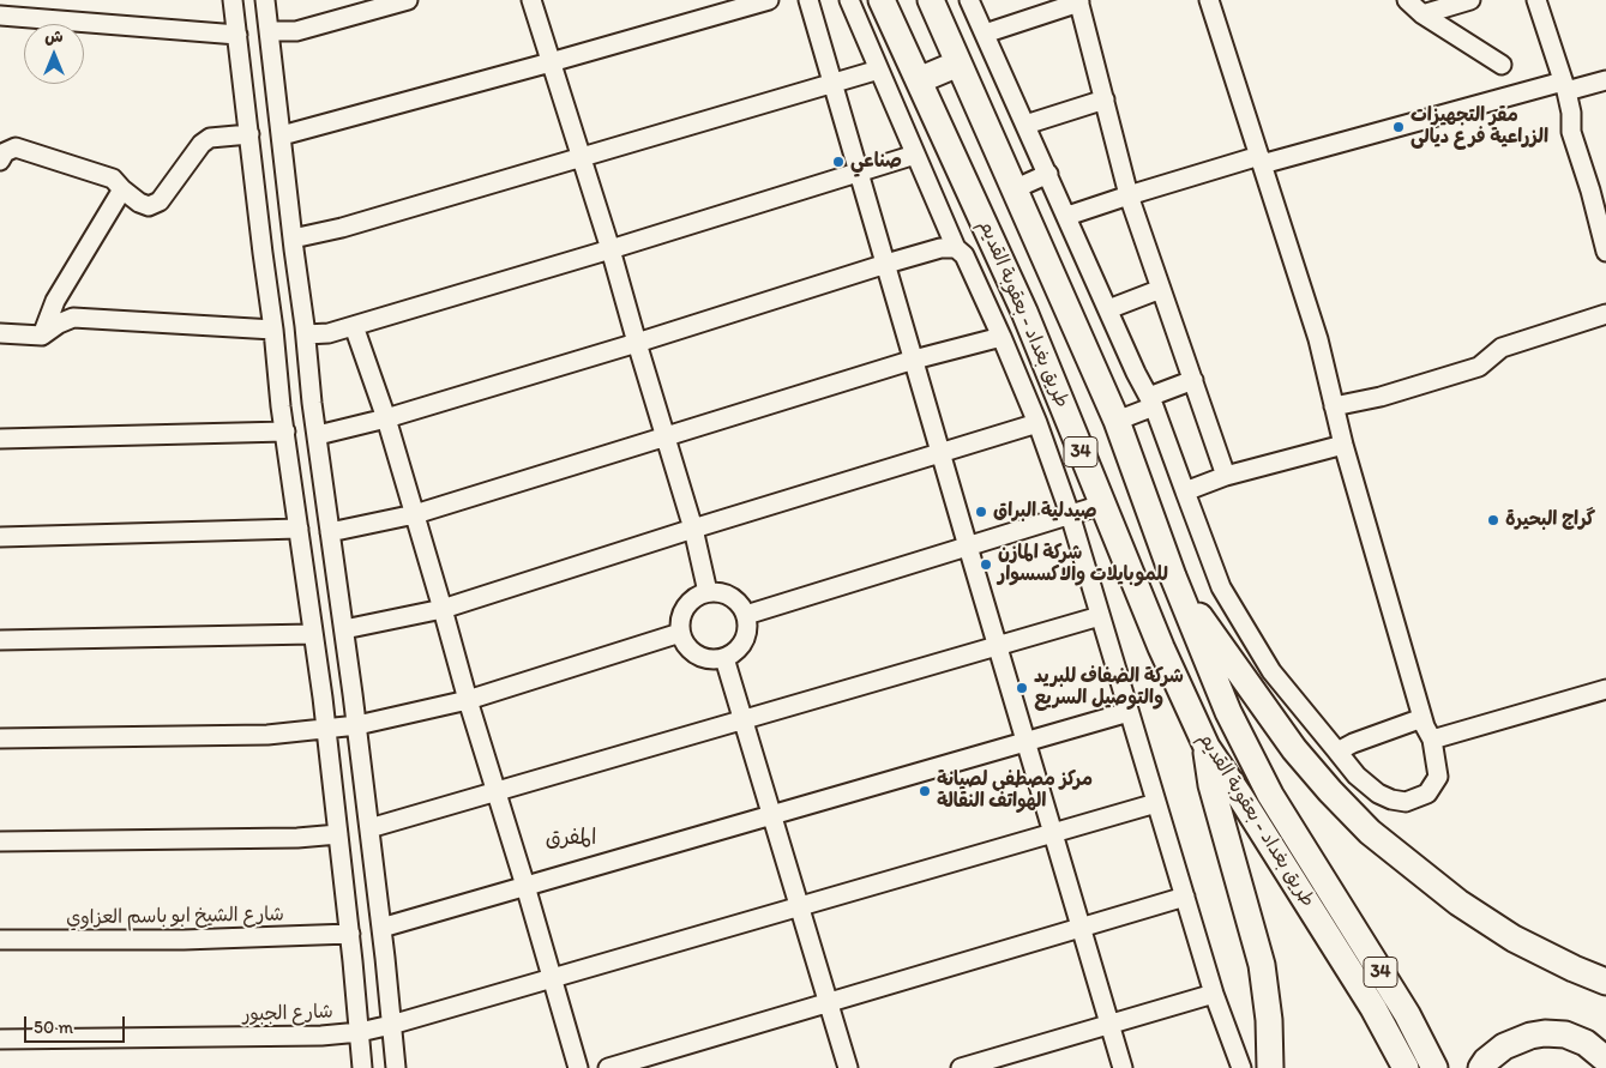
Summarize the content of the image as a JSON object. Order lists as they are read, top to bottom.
{
  "streets": {
    "highway": ["طريق بغداد - بعقوبة القديم", "34"],
    "street": ["شارع الشيخ ابو باسم العزاوي", "شارع الجبور"]
  },
  "districts": ["المفرق"],
  "places": [
    "مقر التجهيزات الزراعية فرع ديالى",
    "صناعي",
    "صيدلية البراق",
    "گراج البحيرة",
    "شركة المازن للموبايلات والاكسسوار",
    "شركة الضفاف للبريد والتوصيل السريع",
    "مركز مصطفى لصيانة الهواتف النقالة"
  ],
  "scale_bar": "50 m",
  "north": "top"
}
